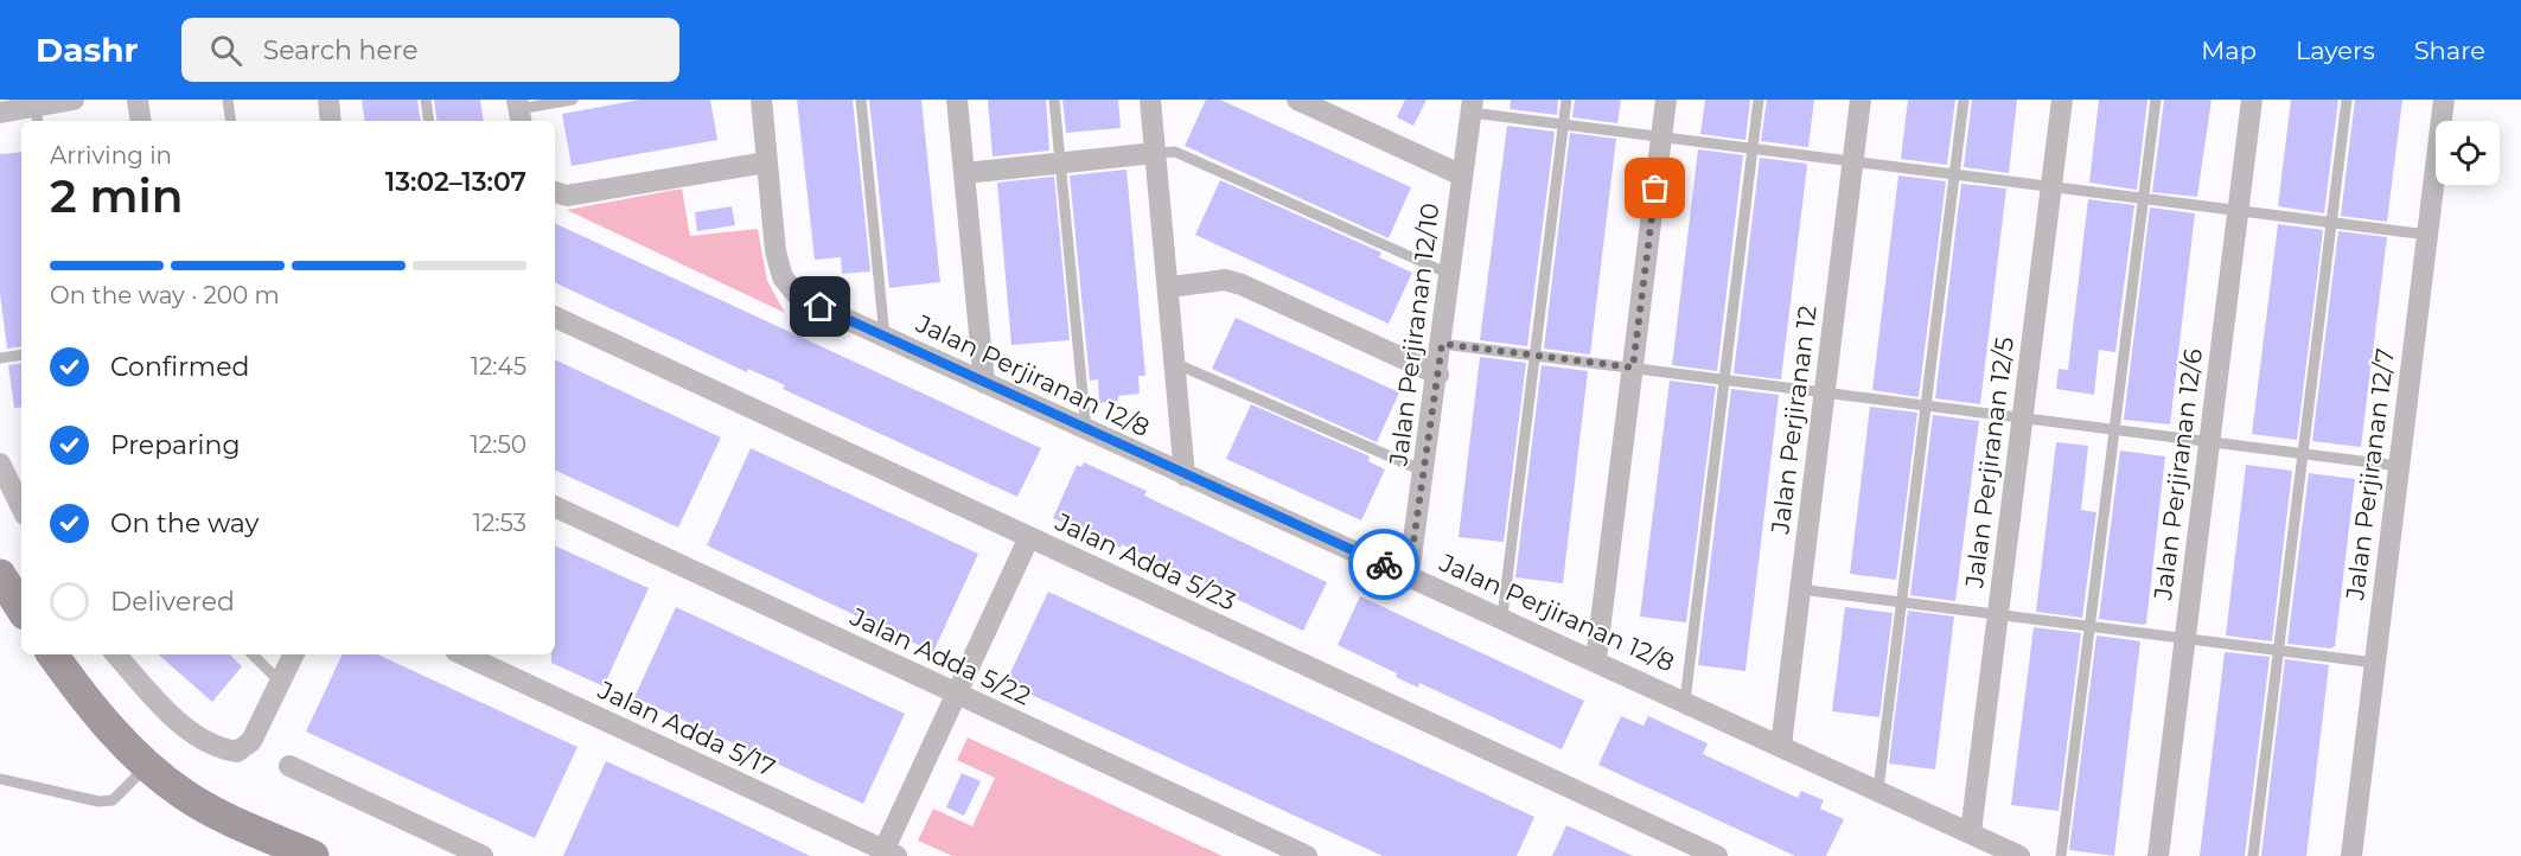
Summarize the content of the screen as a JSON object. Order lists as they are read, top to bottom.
{
  "streets": {
    "street": [
      "Jalan Perjiranan 12/10",
      "Jalan Perjiranan 12/8",
      "Jalan Perjiranan 12",
      "Jalan Perjiranan 12/5",
      "Jalan Perjiranan 12/6",
      "Jalan Perjiranan 12/7",
      "Jalan Adda 5/23",
      "Jalan Adda 5/22",
      "Jalan Adda 5/17"
    ]
  },
  "crossings": [
    ["Jalan Perjiranan 12/10", "Jalan Perjiranan 12/8"],
    ["Jalan Perjiranan 12/8", "Jalan Perjiranan 12"],
    ["Jalan Perjiranan 12/8", "Jalan Perjiranan 12/5"]
  ],
  "page": {
    "header": "Dashr",
    "search": "Search here",
    "nav": ["Map", "Layers", "Share"],
    "heading": ["2 min", "Arriving in", "13:02–13:07"],
    "bar": "On the way · 200 m",
    "list": [
      ["Confirmed", "12:45"],
      ["Preparing", "12:50"],
      ["On the way", "12:53"],
      "Delivered"
    ]
  }
}
